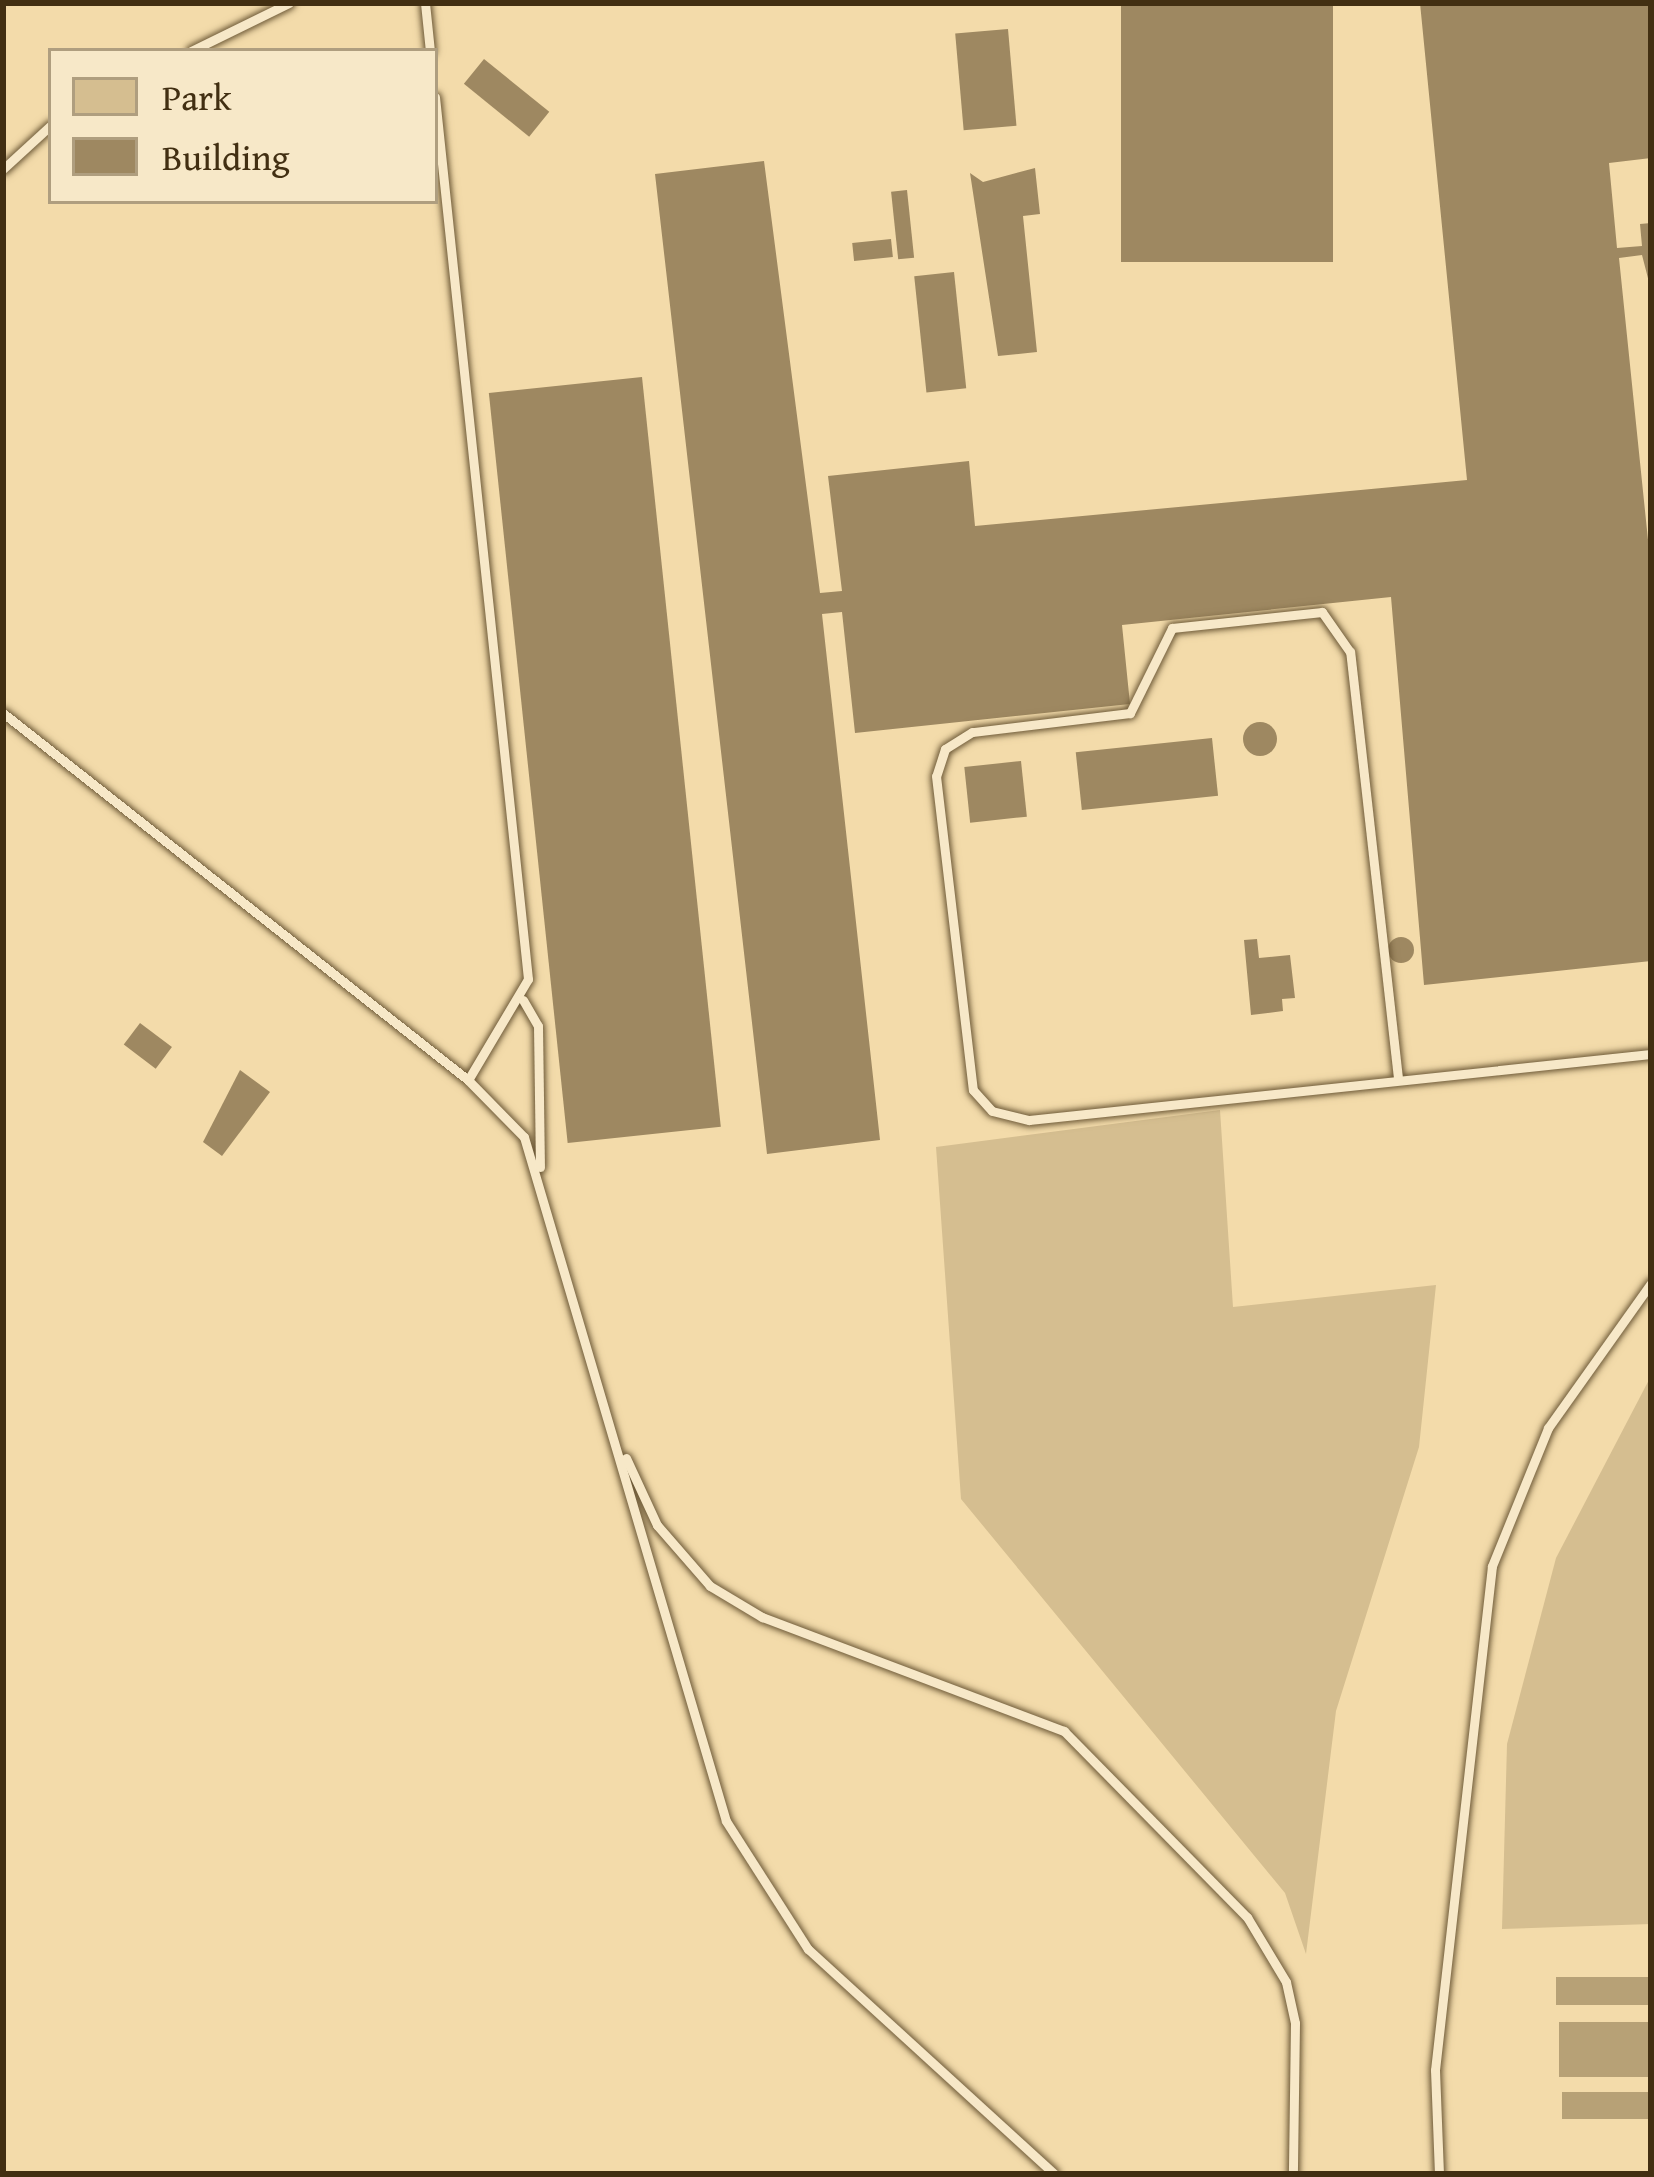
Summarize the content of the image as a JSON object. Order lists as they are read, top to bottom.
{
  "legend": ["Park", "Building"]
}
